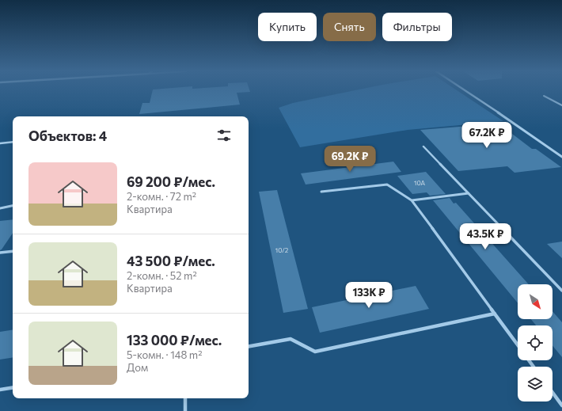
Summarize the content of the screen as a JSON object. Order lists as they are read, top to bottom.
{
  "house_numbers": ["10А", "10/2"],
  "north": "bottom right",
  "page": {
    "chip": ["Купить", "Снять", "Фильтры"],
    "heading": "Объектов: 4",
    "price": [
      "67.2K ₽",
      "69.2K ₽",
      "43.5K ₽",
      "133K ₽"
    ],
    "list": [
      {
        "name": "69 200 ₽/мес.",
        "note": "2-комн. · 72 m² · Квартира"
      },
      {
        "name": "43 500 ₽/мес.",
        "note": "2-комн. · 52 m² · Квартира"
      },
      {
        "name": "133 000 ₽/мес.",
        "note": "5-комн. · 148 m² · Дом"
      }
    ]
  }
}
